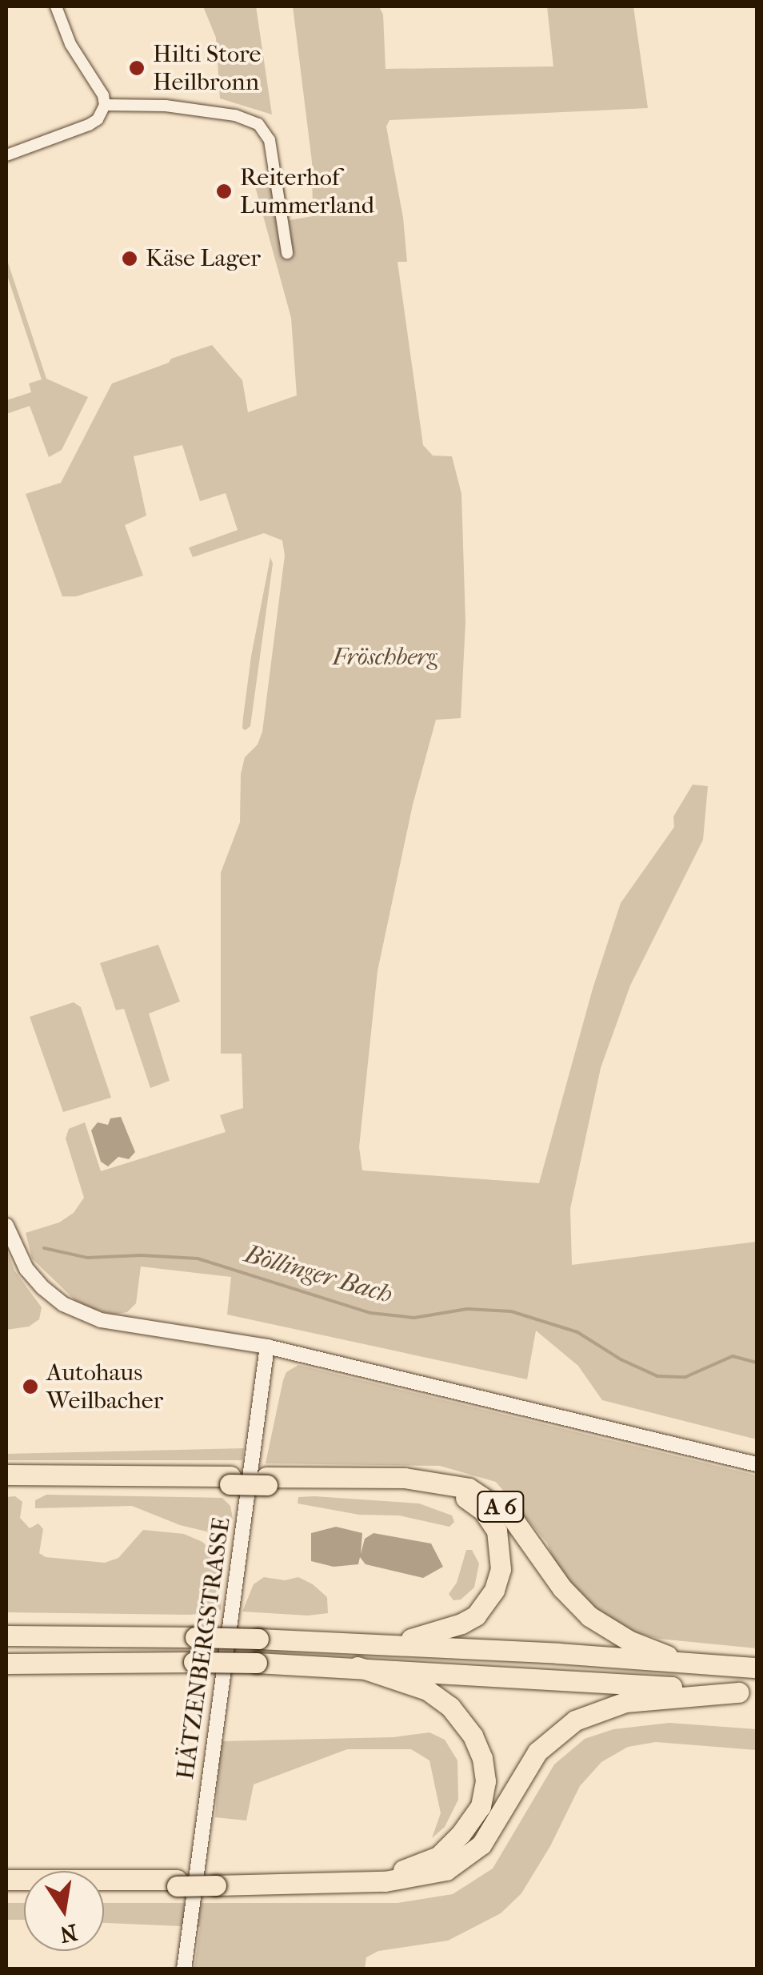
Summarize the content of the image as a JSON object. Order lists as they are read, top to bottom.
{
  "streets": {
    "highway": ["A 6"],
    "street": ["HÄTZENBERGSTRASSE"]
  },
  "water": ["Böllinger Bach"],
  "parks": ["Fröschberg"],
  "places": [
    "Hilti Store Heilbronn",
    "Reiterhof Lummerland",
    "Käse Lager",
    "Autohaus Weilbacher"
  ],
  "north": "bottom"
}
